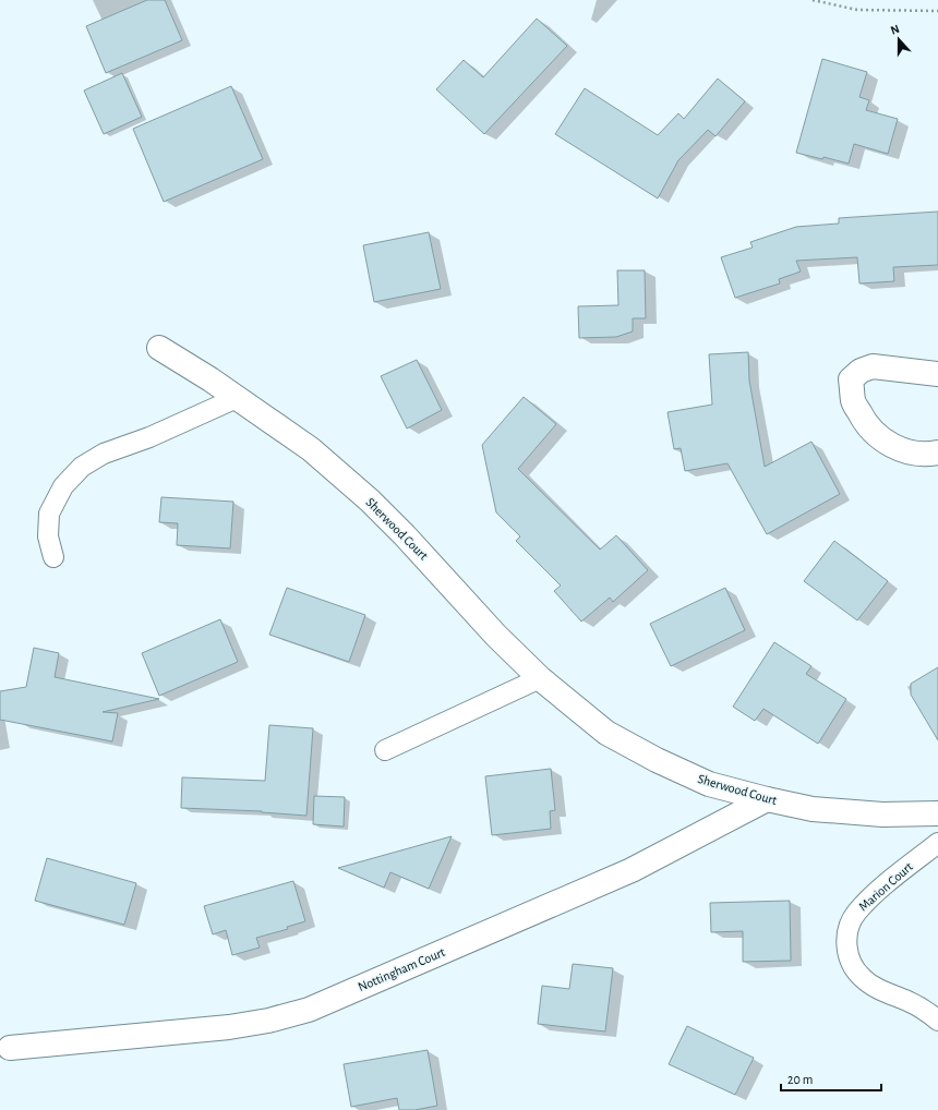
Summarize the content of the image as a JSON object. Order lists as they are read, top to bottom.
{
  "streets": {
    "street": ["Sherwood Court", "Nottingham Court"],
    "lane": ["Marion Court"]
  },
  "crossings": [
    ["Sherwood Court", "Nottingham Court"]
  ],
  "scale_bar": "20 m",
  "north": "top"
}
